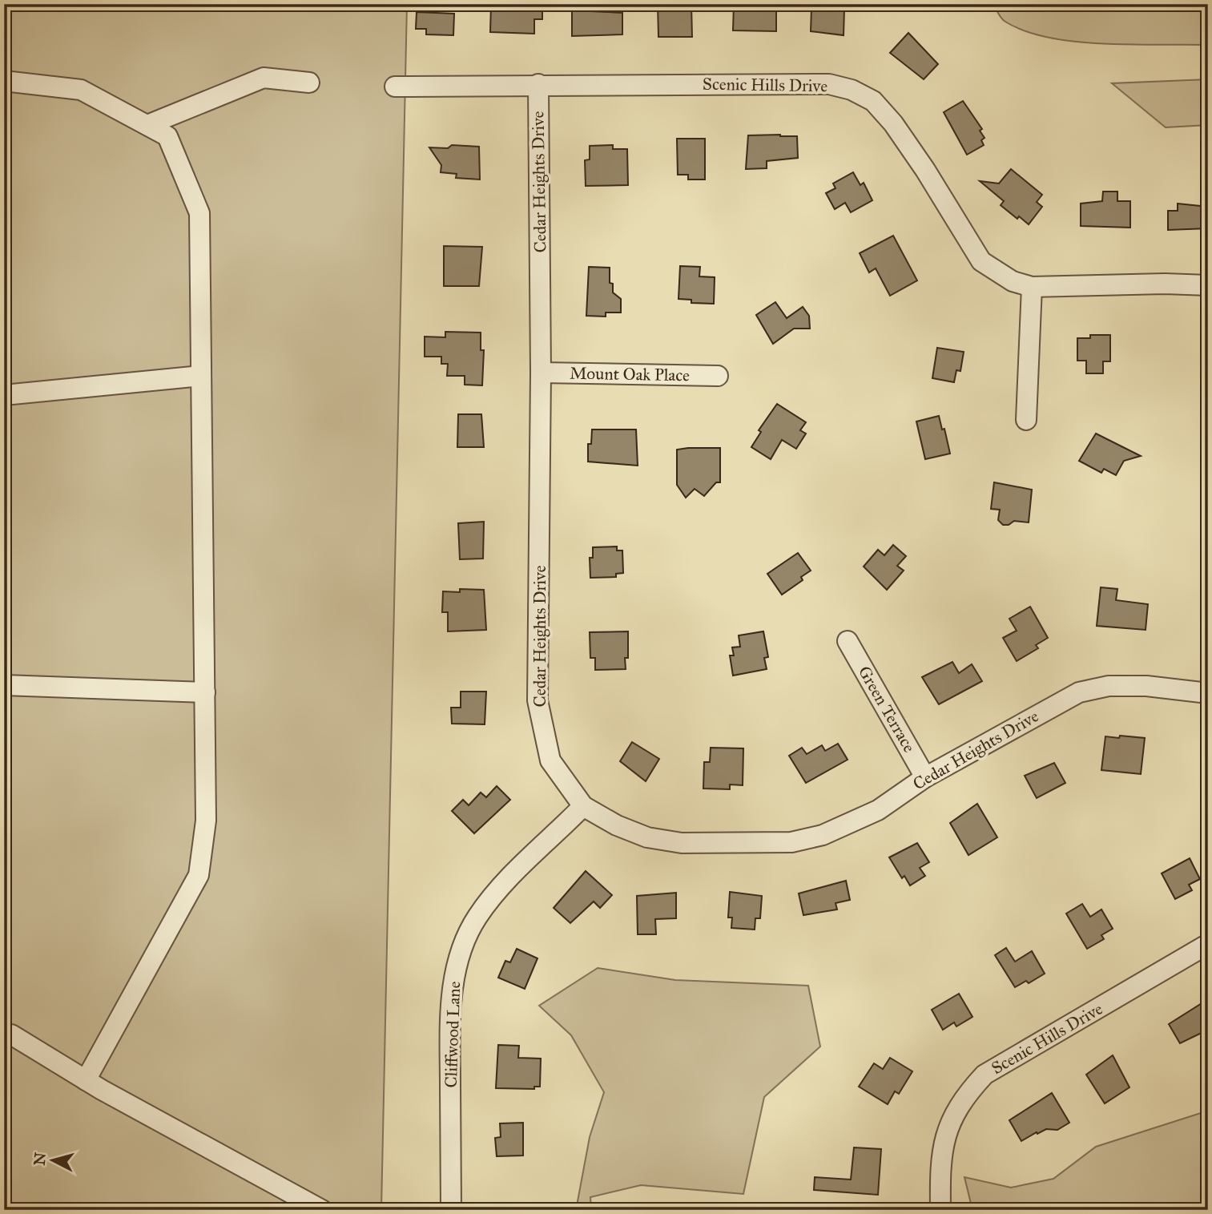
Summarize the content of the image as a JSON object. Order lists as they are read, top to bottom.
{
  "streets": {
    "street": [
      "Scenic Hills Drive",
      "Cedar Heights Drive",
      "Mount Oak Place",
      "Green Terrace",
      "Cliffwood Lane"
    ]
  },
  "crossings": [
    ["Scenic Hills Drive", "Cedar Heights Drive"],
    ["Cedar Heights Drive", "Mount Oak Place"],
    ["Cedar Heights Drive", "Green Terrace"],
    ["Cedar Heights Drive", "Cliffwood Lane"]
  ],
  "north": "left"
}
